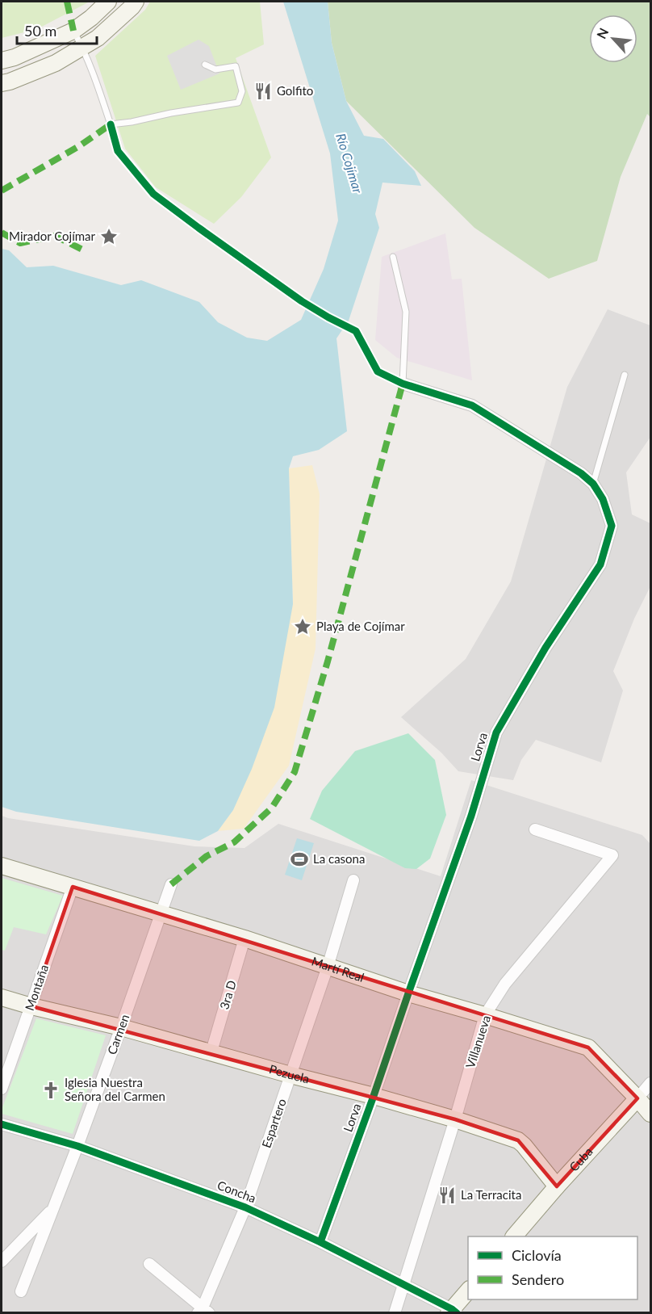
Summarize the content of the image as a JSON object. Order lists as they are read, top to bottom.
{
  "streets": {
    "main road": ["Martí Real", "Pezuela", "Cuba"],
    "street": [
      "Lorva",
      "Montaña",
      "3ra D",
      "Carmen",
      "Villanueva",
      "Espartero",
      "Concha"
    ]
  },
  "crossings": [
    ["Lorva", "Martí Real"],
    ["Lorva", "Pezuela"],
    ["Lorva", "Concha"],
    ["Martí Real", "Montaña"],
    ["Martí Real", "3ra D"],
    ["Martí Real", "Carmen"],
    ["Martí Real", "Villanueva"],
    ["Martí Real", "Espartero"],
    ["Martí Real", "Cuba"],
    ["Montaña", "Pezuela"],
    ["3ra D", "Pezuela"],
    ["Carmen", "Pezuela"],
    ["Carmen", "Concha"],
    ["Villanueva", "Pezuela"],
    ["Villanueva", "Concha"],
    ["Pezuela", "Espartero"],
    ["Pezuela", "Cuba"],
    ["Espartero", "Concha"]
  ],
  "water": ["Río Cojímar"],
  "places": {
    "restaurant": ["Golfito", "La Terracita"],
    "place": ["Mirador Cojímar", "Playa de Cojímar"],
    "sports": ["La casona"],
    "church": ["Iglesia Nuestra Señora del Carmen"]
  },
  "legend": ["Ciclovía", "Sendero"],
  "scale_bar": "50 m",
  "north": "top left"
}
